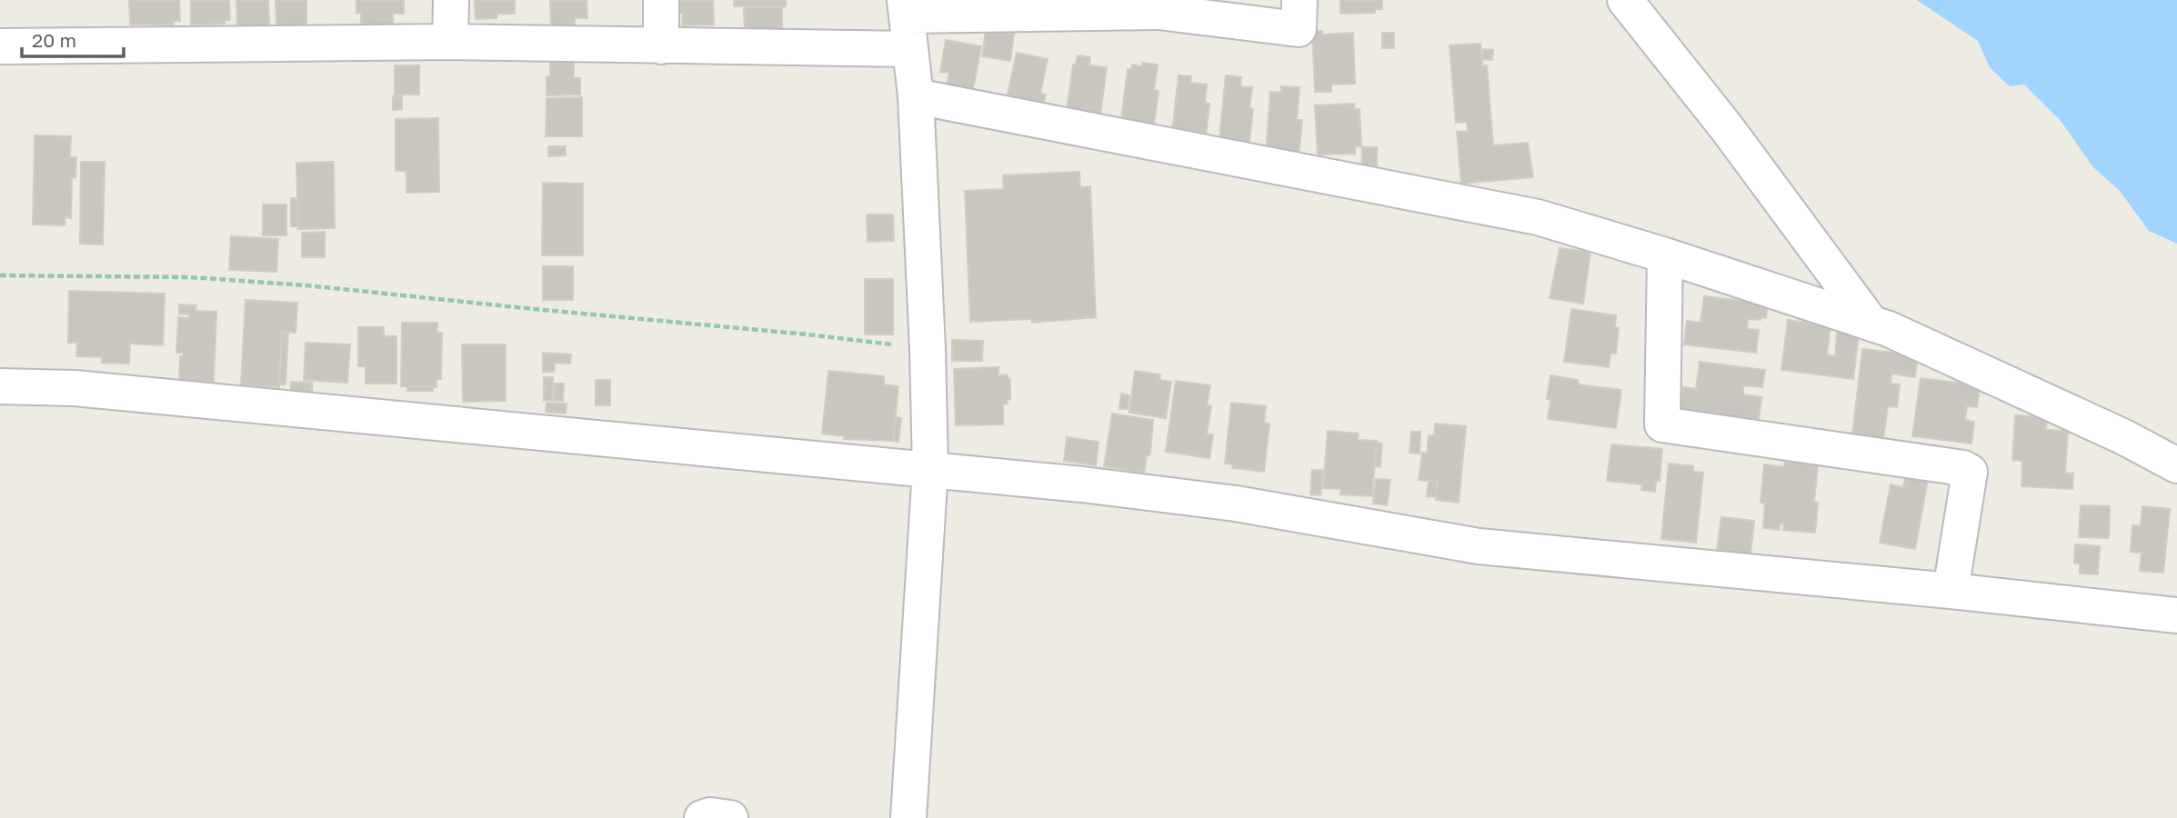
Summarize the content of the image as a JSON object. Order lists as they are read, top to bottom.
{
  "scale_bar": "20 m"
}
